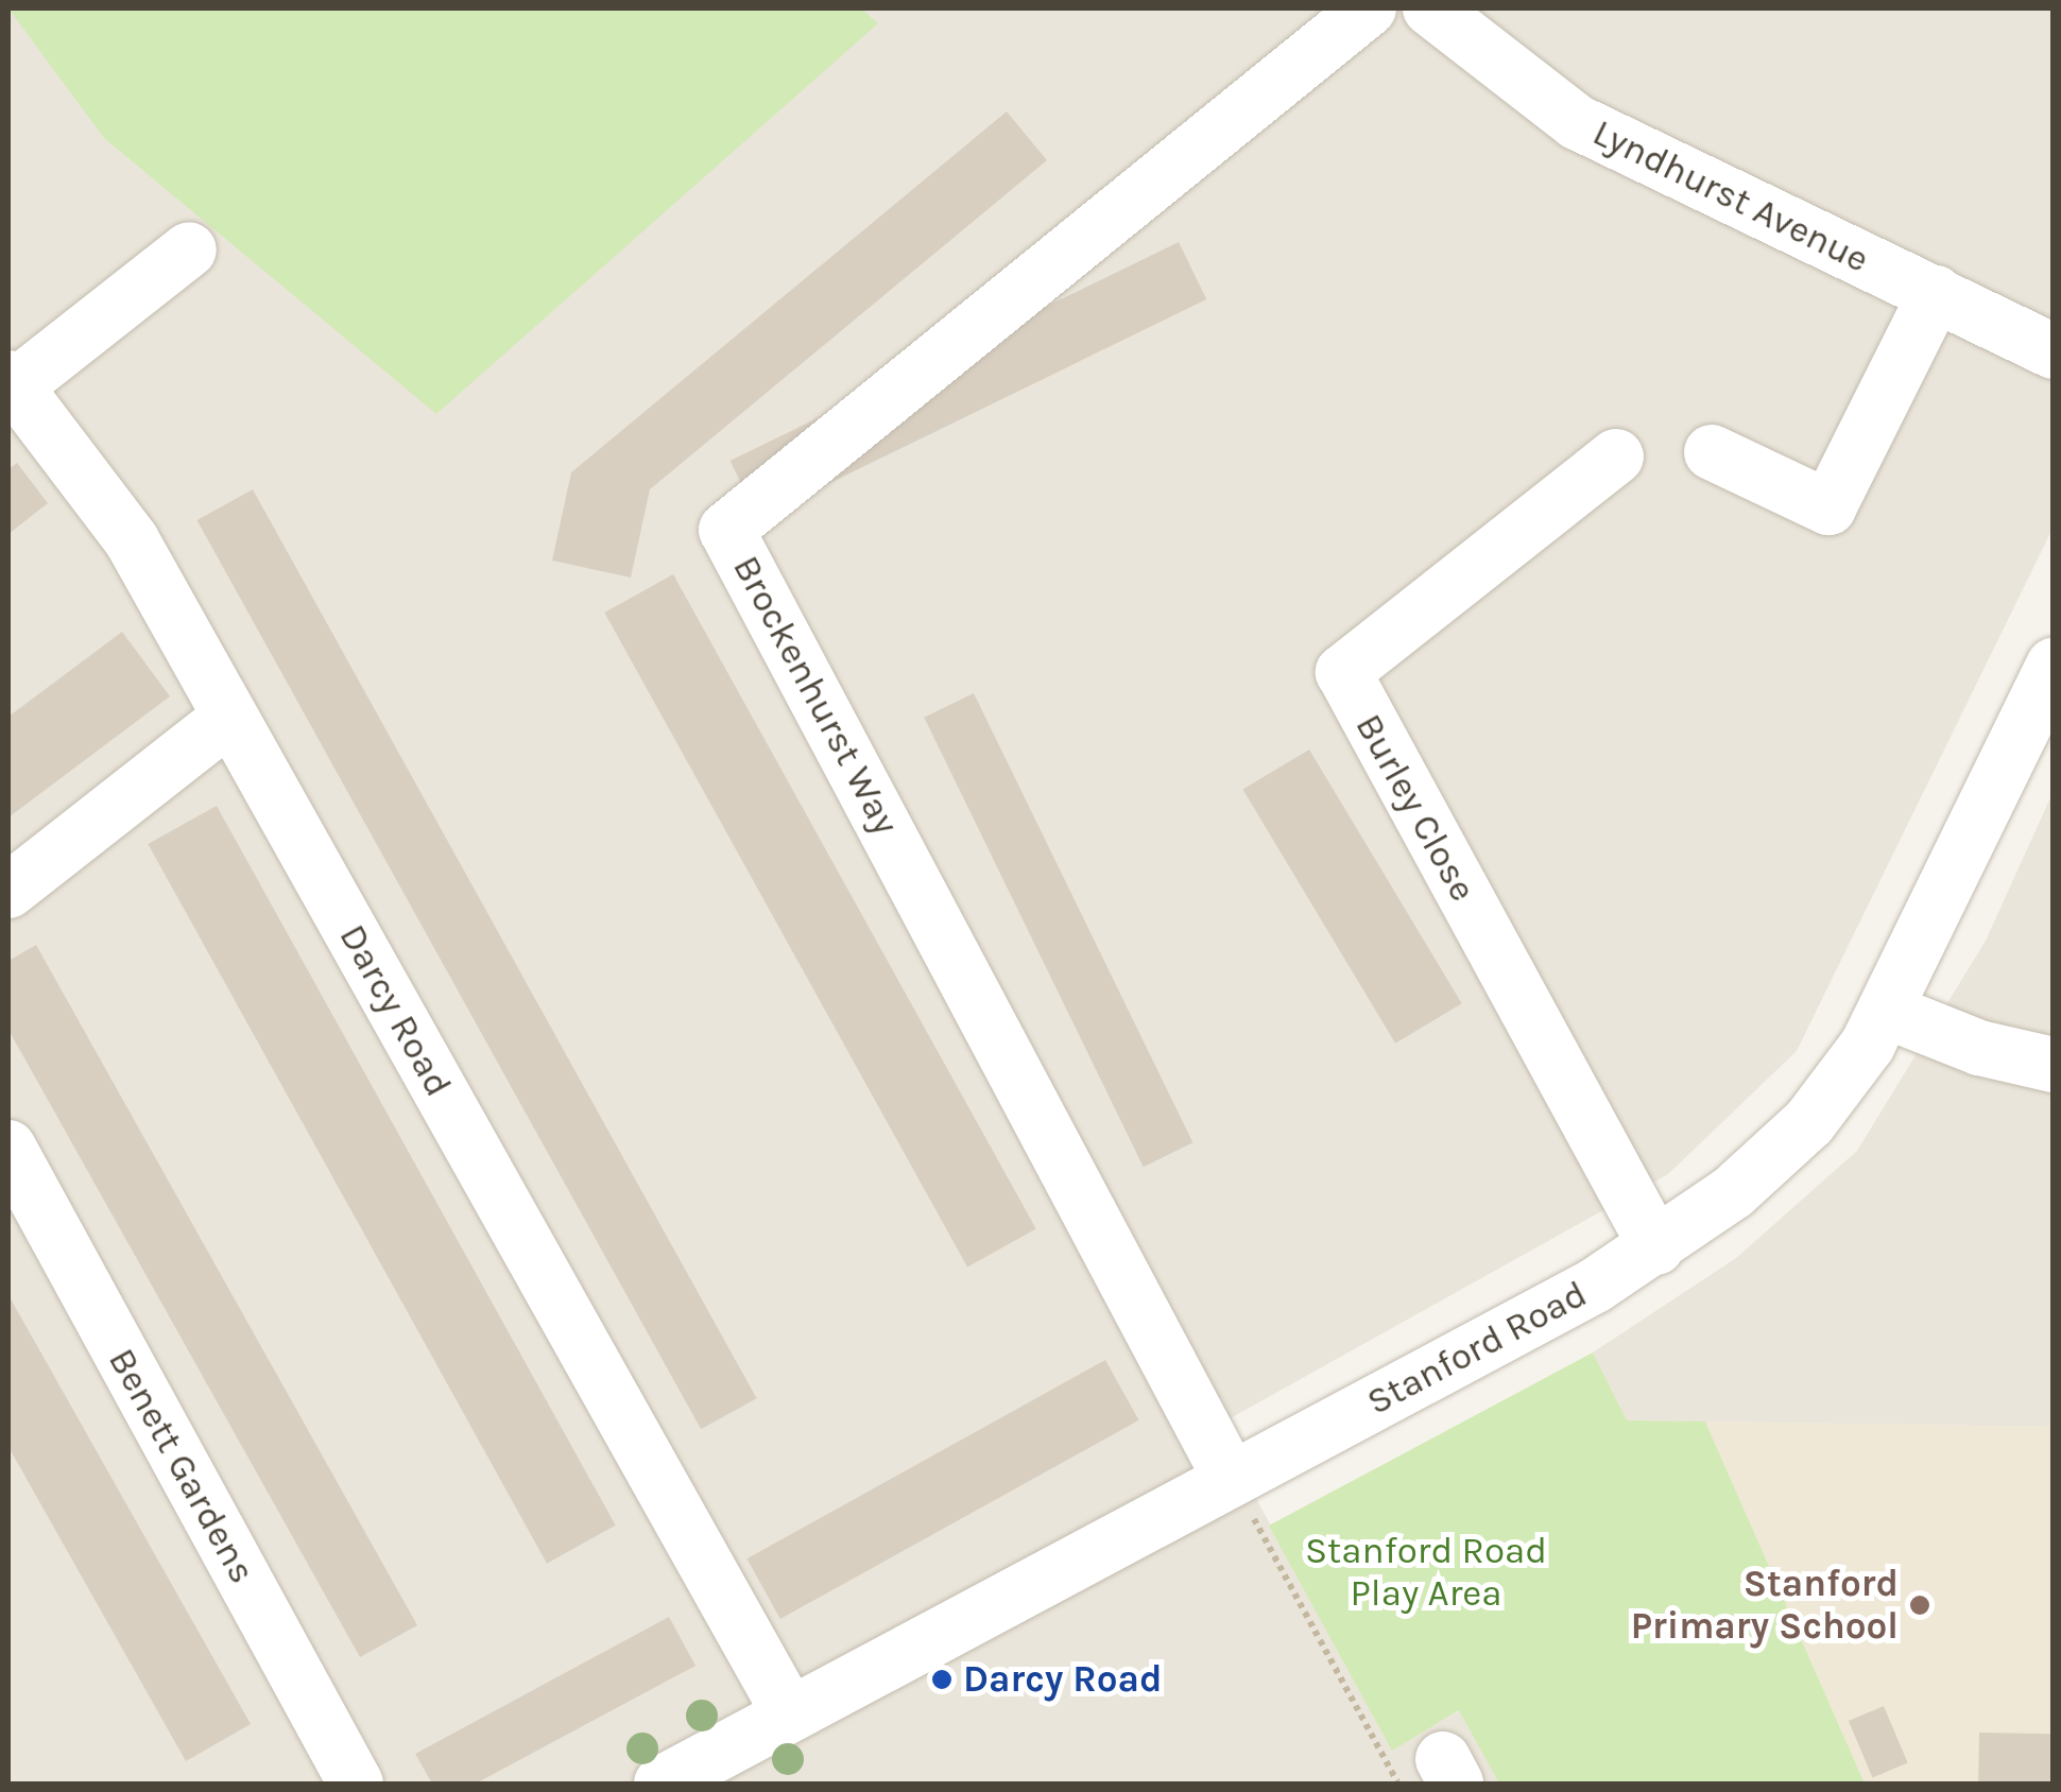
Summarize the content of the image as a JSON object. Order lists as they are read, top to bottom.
{
  "streets": {
    "street": [
      "Lyndhurst Avenue",
      "Brockenhurst Way",
      "Burley Close",
      "Darcy Road",
      "Stanford Road",
      "Benett Gardens"
    ]
  },
  "crossings": [
    ["Brockenhurst Way", "Stanford Road"],
    ["Burley Close", "Stanford Road"],
    ["Darcy Road", "Stanford Road"]
  ],
  "parks": ["Stanford Road Play Area"],
  "places": ["Stanford Primary School", "Darcy Road"]
}
